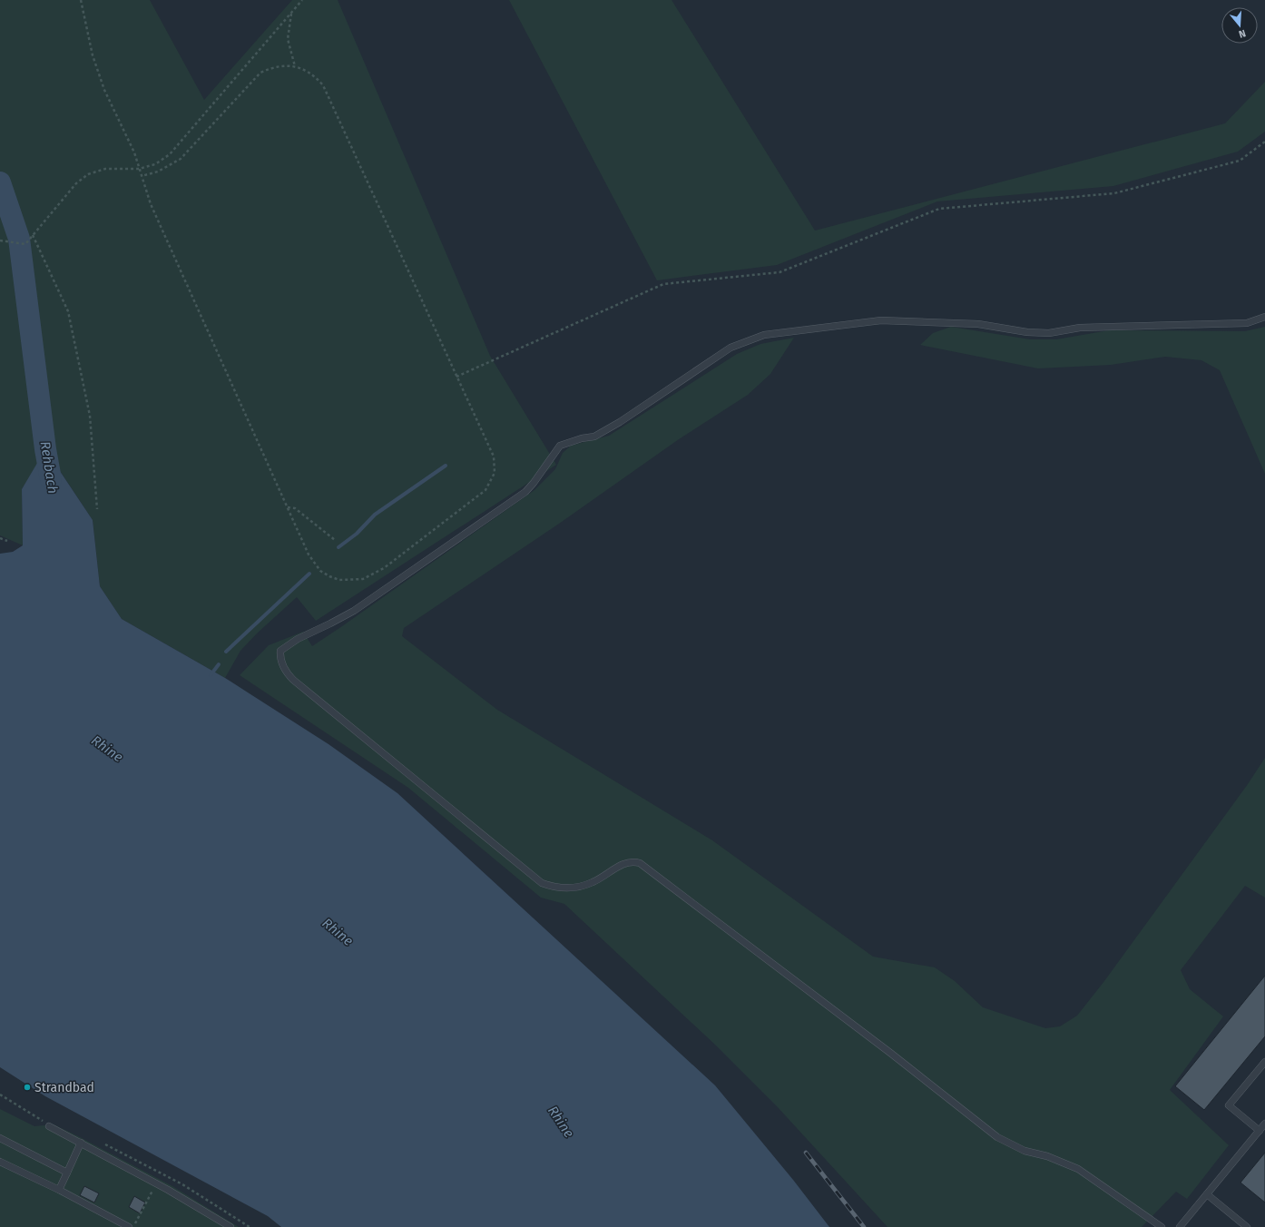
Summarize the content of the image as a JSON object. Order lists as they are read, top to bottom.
{
  "water": ["Rehbach", "Rhine"],
  "places": ["Strandbad"],
  "north": "bottom"
}
